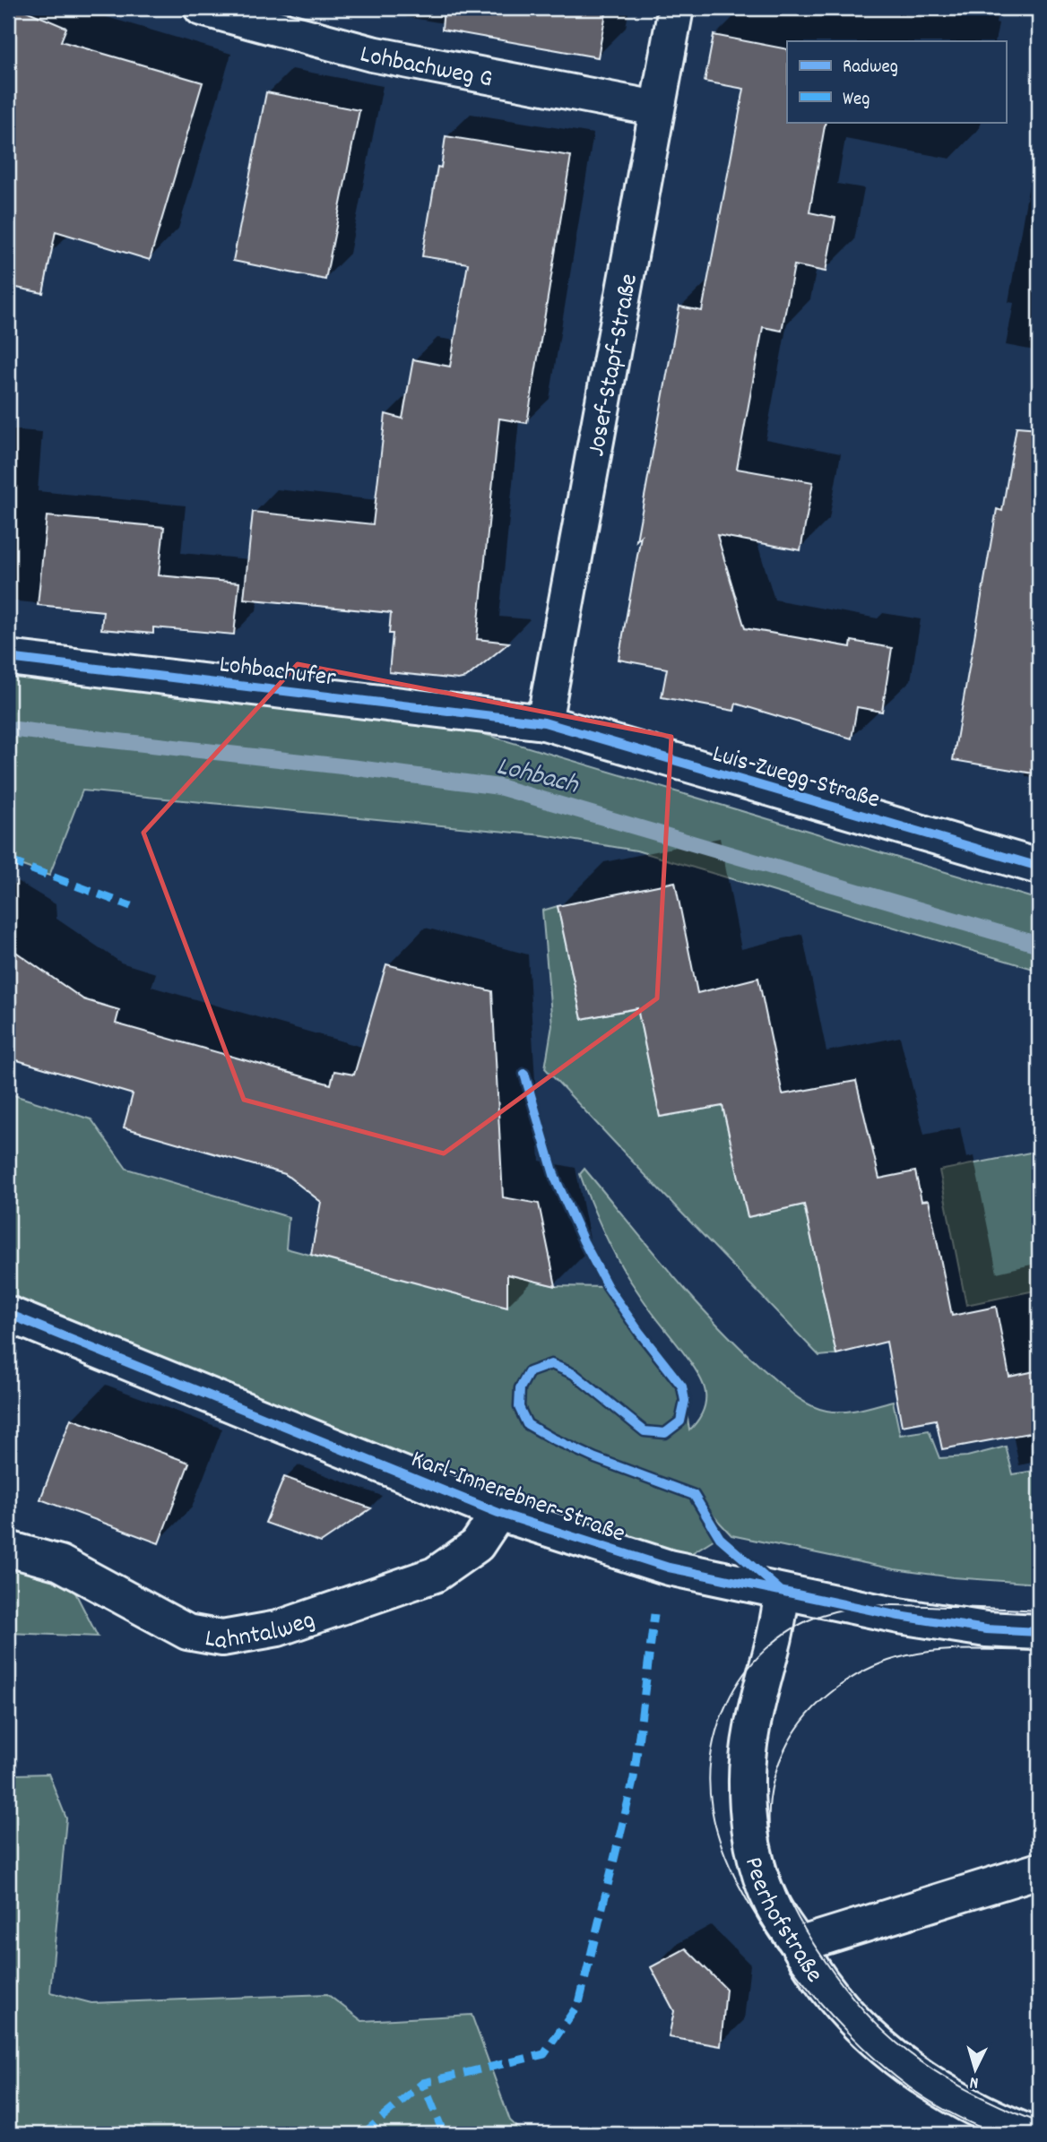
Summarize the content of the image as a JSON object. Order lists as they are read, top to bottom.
{
  "streets": {
    "street": [
      "Lohbachweg G",
      "Josef-Stapf-Straße",
      "Lohbachufer",
      "Luis-Zuegg-Straße",
      "Karl-Innerebner-Straße",
      "Lahntalweg",
      "Peerhofstraße"
    ]
  },
  "crossings": [
    ["Lohbachweg G", "Josef-Stapf-Straße"],
    ["Josef-Stapf-Straße", "Lohbachufer"],
    ["Josef-Stapf-Straße", "Luis-Zuegg-Straße"],
    ["Lohbachufer", "Luis-Zuegg-Straße"],
    ["Karl-Innerebner-Straße", "Lahntalweg"],
    ["Karl-Innerebner-Straße", "Peerhofstraße"]
  ],
  "water": ["Lohbach"],
  "legend": ["Radweg", "Weg"],
  "north": "bottom"
}
